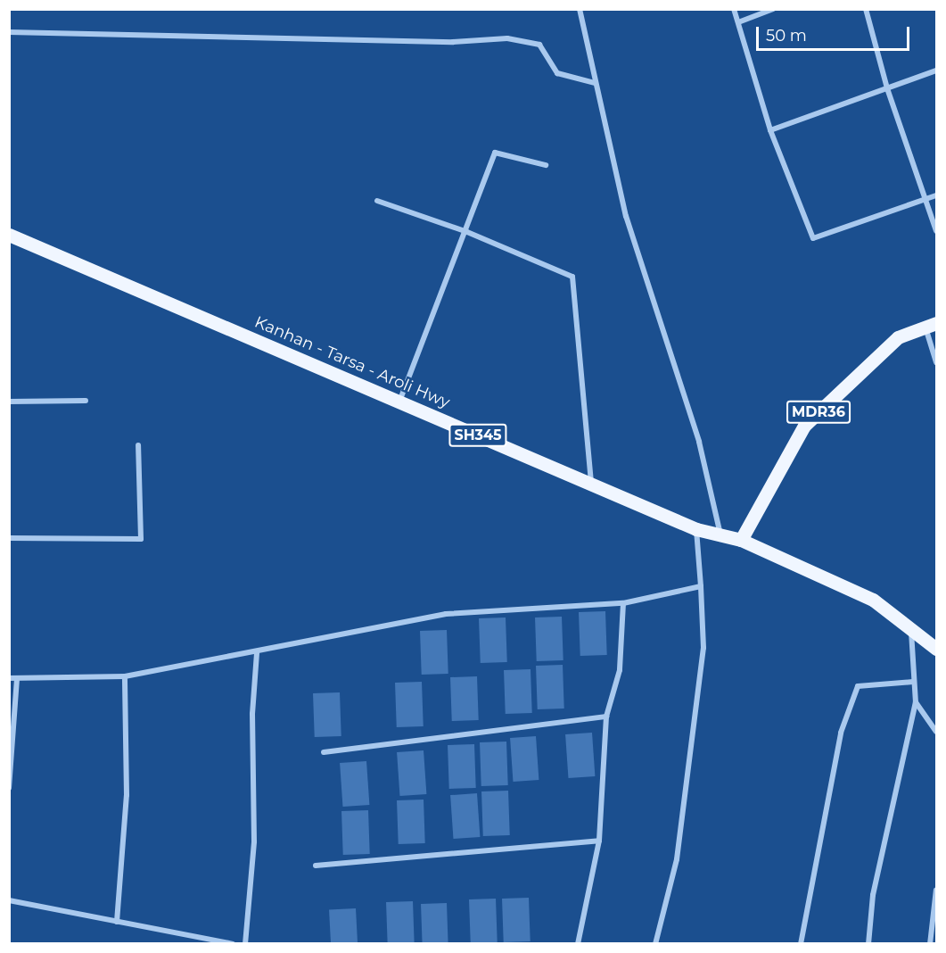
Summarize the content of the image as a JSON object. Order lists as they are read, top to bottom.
{
  "streets": {
    "main road": ["Kanhan - Tarsa - Aroli Hwy", "MDR36", "SH345"]
  },
  "crossings": [
    ["Kanhan - Tarsa - Aroli Hwy", "MDR36"]
  ],
  "scale_bar": "50 m"
}
